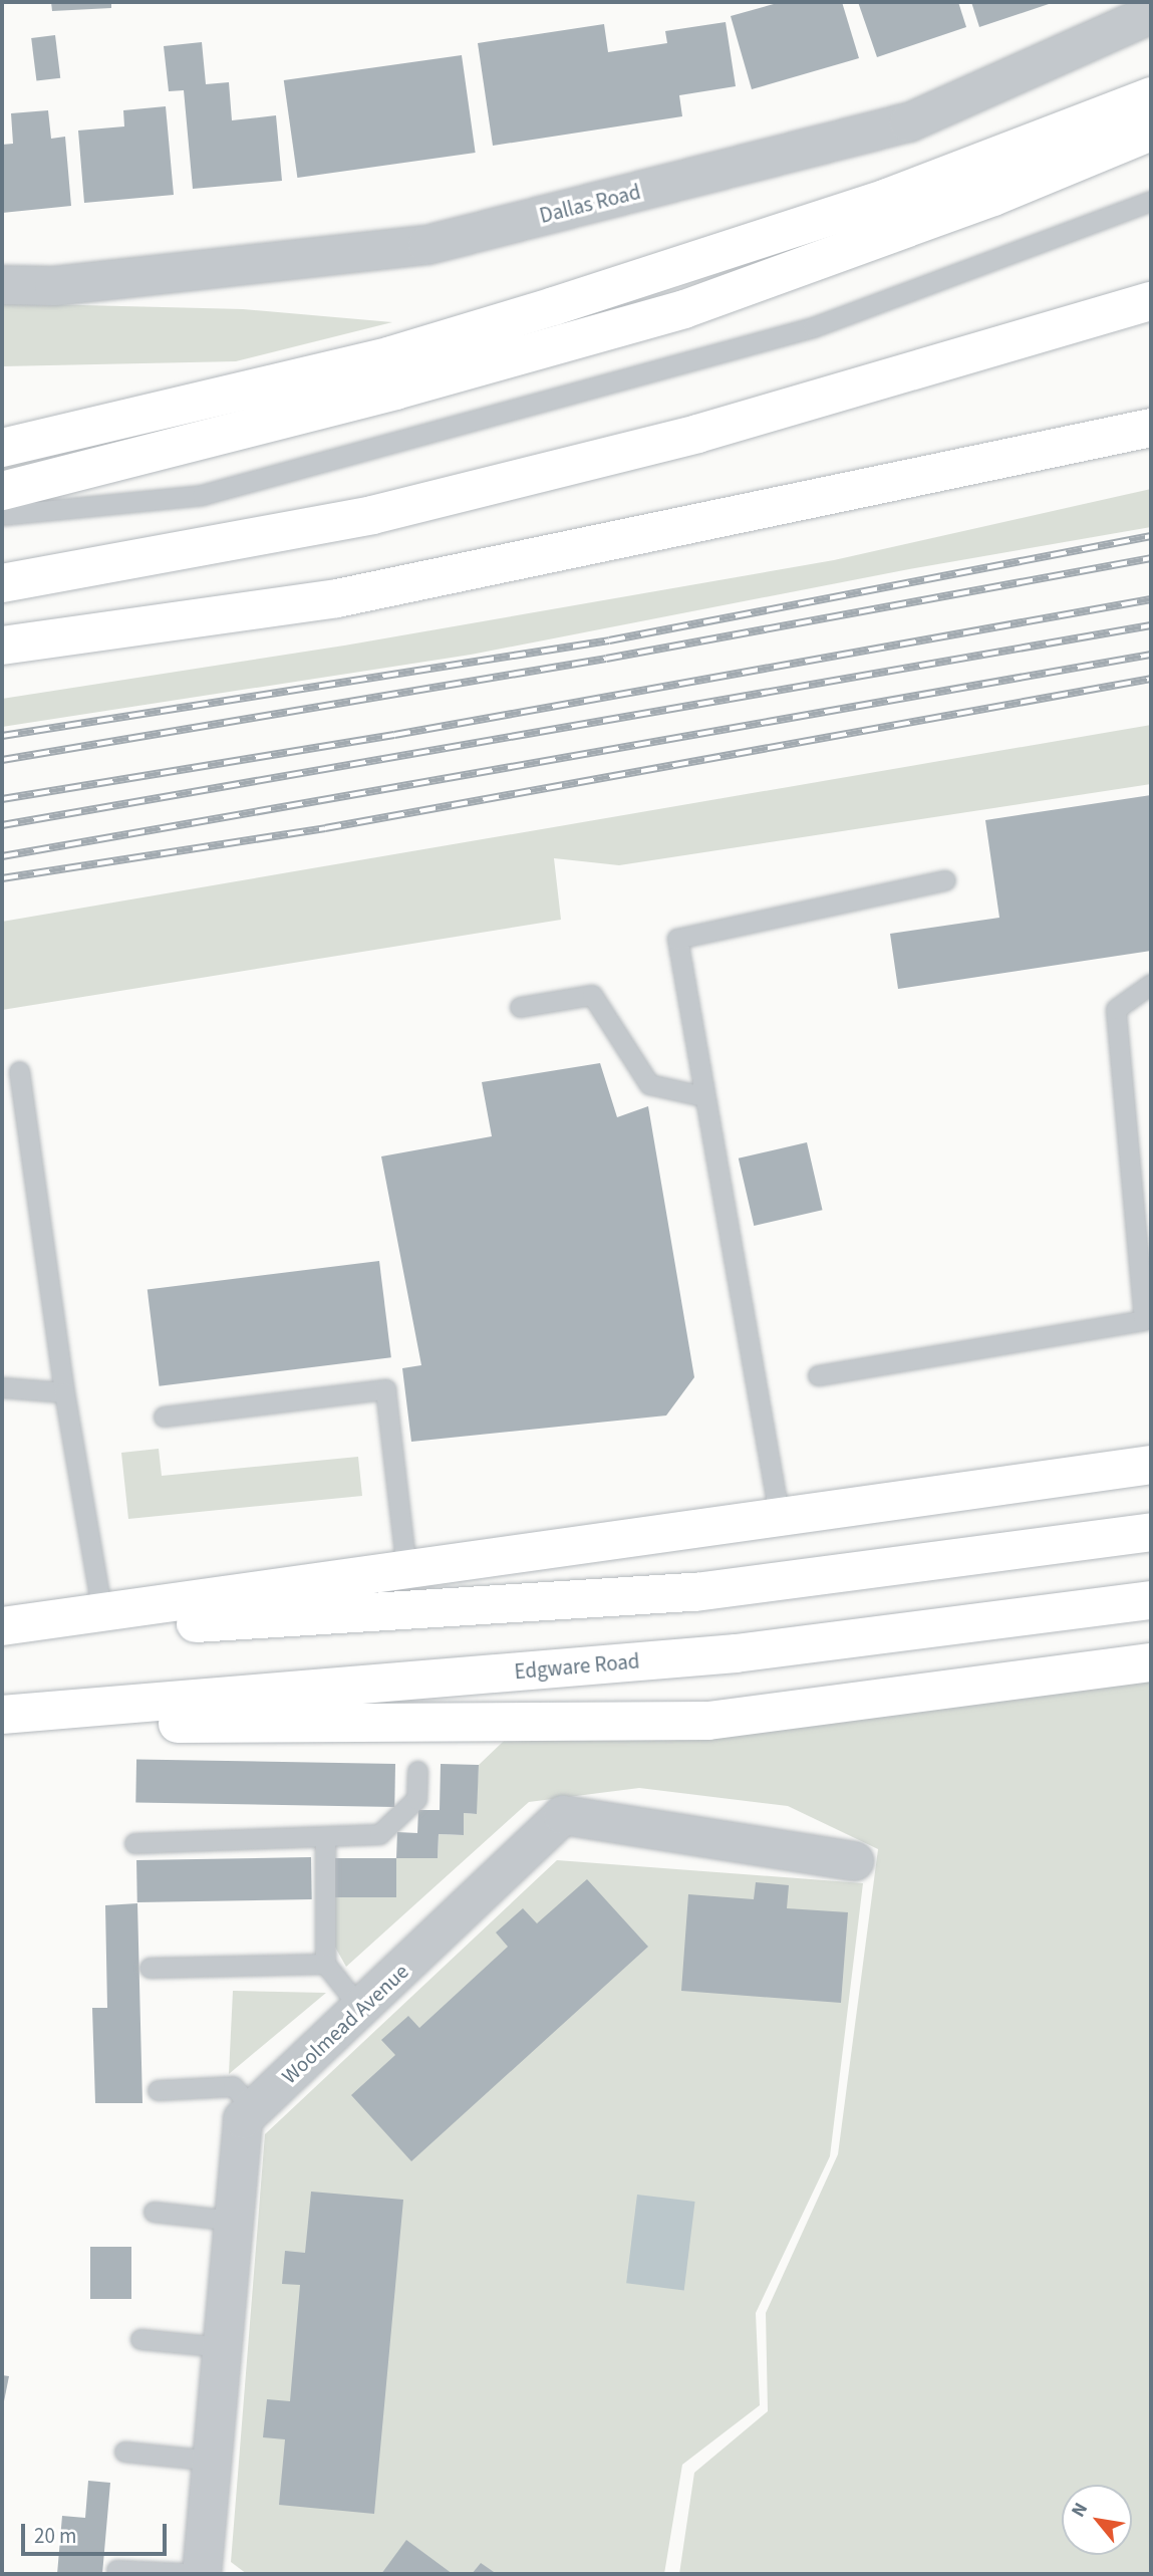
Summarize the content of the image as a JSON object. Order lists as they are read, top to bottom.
{
  "streets": {
    "main road": ["Edgware Road"],
    "street": ["Dallas Road", "Woolmead Avenue"]
  },
  "scale_bar": "20 m",
  "north": "top left"
}
